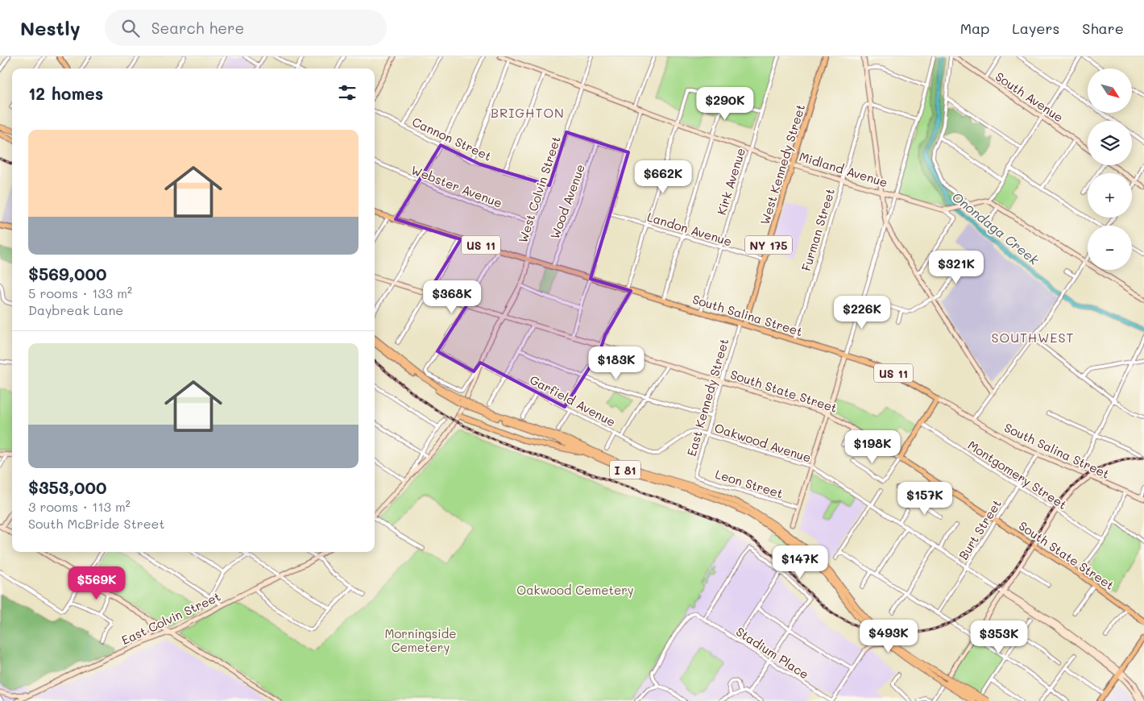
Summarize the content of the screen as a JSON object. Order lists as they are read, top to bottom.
{
  "streets": {
    "highway": ["I 81"],
    "main road": [
      "West Kennedy Street",
      "US 11",
      "NY 175",
      "South Salina Street",
      "South State Street"
    ],
    "street": [
      "South Avenue",
      "Cannon Street",
      "Midland Avenue",
      "Kirk Avenue",
      "Webster Avenue",
      "West Colvin Street",
      "Wood Avenue",
      "Landon Avenue",
      "Furman Street",
      "East Kennedy Street",
      "Garfield Avenue",
      "Oakwood Avenue",
      "Montgomery Street",
      "Leon Street",
      "Burt Street",
      "East Colvin Street",
      "Stadium Place"
    ]
  },
  "crossings": [
    ["Cannon Street", "West Colvin Street"],
    ["West Kennedy Street", "Midland Avenue"],
    ["West Kennedy Street", "Landon Avenue"],
    ["West Kennedy Street", "South Salina Street"],
    ["Midland Avenue", "Kirk Avenue"],
    ["Midland Avenue", "West Colvin Street"],
    ["Midland Avenue", "Furman Street"],
    ["Kirk Avenue", "Landon Avenue"],
    ["Kirk Avenue", "South Salina Street"],
    ["Webster Avenue", "West Colvin Street"],
    ["West Colvin Street", "South Salina Street"],
    ["Wood Avenue", "South Salina Street"],
    ["Furman Street", "South Salina Street"],
    ["South Salina Street", "East Kennedy Street"],
    ["South Salina Street", "Burt Street"],
    ["South State Street", "East Kennedy Street"],
    ["South State Street", "Burt Street"],
    ["East Kennedy Street", "Oakwood Avenue"],
    ["East Kennedy Street", "Leon Street"],
    ["Garfield Avenue", "Oakwood Avenue"],
    ["Oakwood Avenue", "Burt Street"],
    ["Montgomery Street", "Burt Street"]
  ],
  "districts": ["BRIGHTON", "SOUTHWEST"],
  "water": ["Onondaga Creek"],
  "parks": ["Oakwood Cemetery", "Morningside Cemetery"],
  "north": "bottom right",
  "page": {
    "header": "Nestly",
    "search": "Search here",
    "nav": ["Map", "Layers", "Share"],
    "map_buttons": ["+", "−"],
    "heading": "12 homes",
    "price": [
      "$290K",
      "$662K",
      "$321K",
      "$368K",
      "$226K",
      "$183K",
      "$198K",
      "$157K",
      "$147K",
      "$569K",
      "$493K",
      "$353K"
    ],
    "list": [
      {
        "name": "$569,000",
        "note": "5 rooms · 133 m² · Daybreak Lane"
      },
      {
        "name": "$353,000",
        "note": "3 rooms · 113 m² · South McBride Street"
      }
    ]
  }
}
